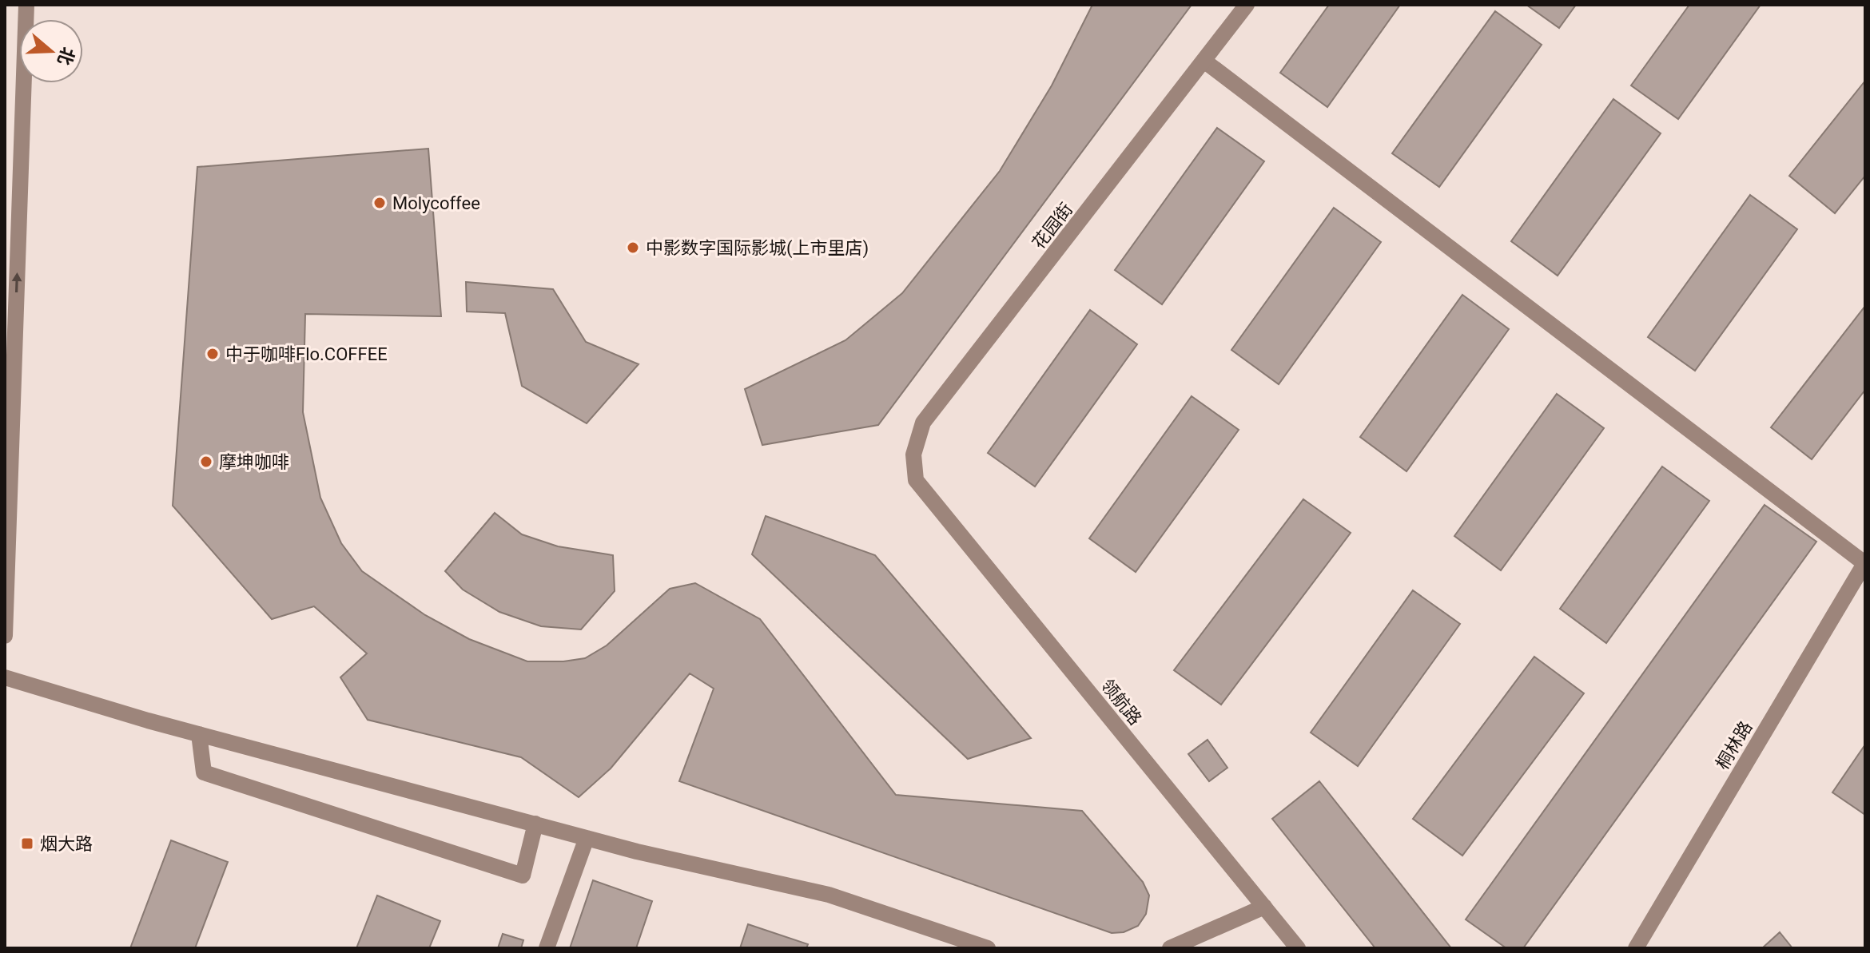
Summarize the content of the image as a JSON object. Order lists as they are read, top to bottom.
{
  "streets": {
    "street": ["花园街", "领航路", "桐林路"]
  },
  "crossings": [
    ["花园街", "领航路"]
  ],
  "places": {
    "other": [
      "Molycoffee",
      "中影数字国际影城(上市里店)",
      "中于咖啡Flo.COFFEE",
      "摩坤咖啡"
    ],
    "transit": ["烟大路"]
  },
  "north": "right"
}
